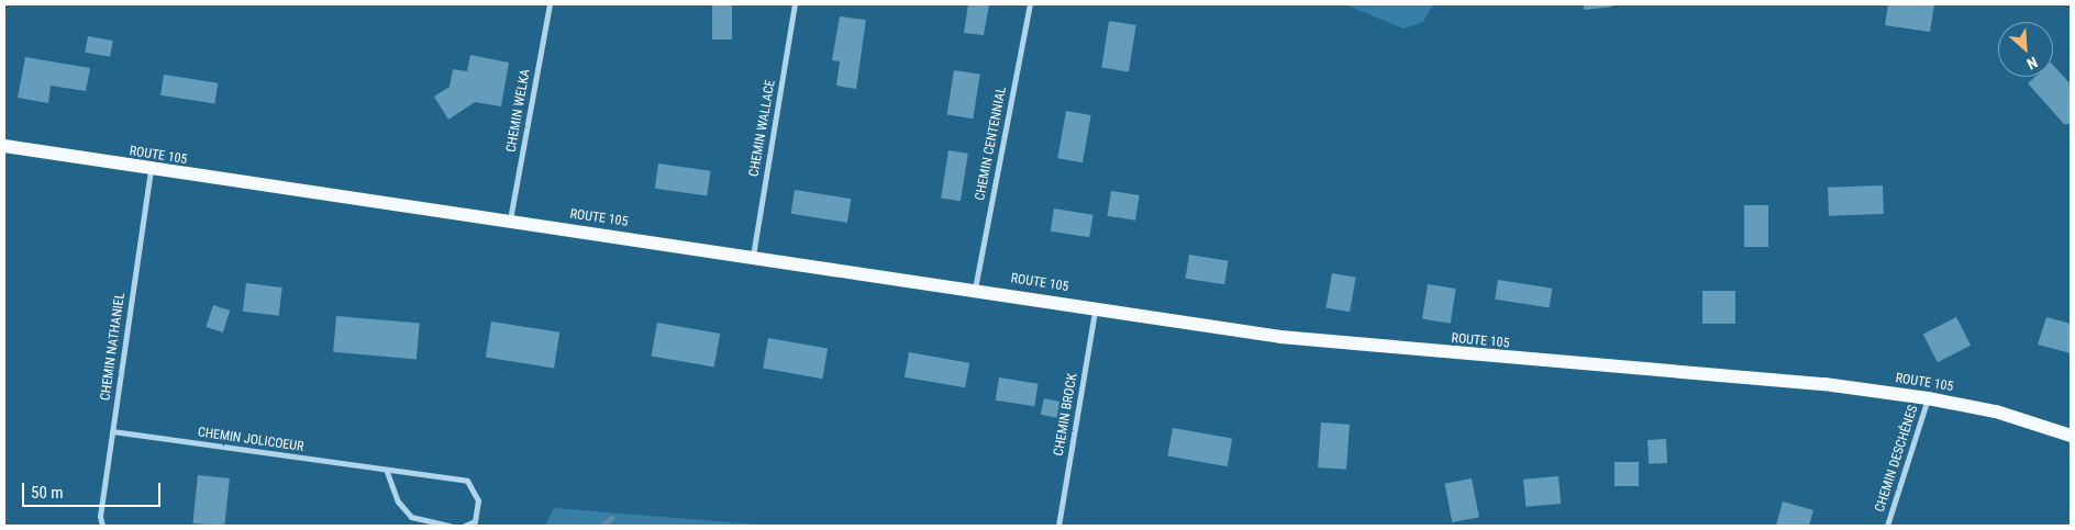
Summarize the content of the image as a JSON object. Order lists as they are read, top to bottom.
{
  "streets": {
    "main road": ["ROUTE 105"],
    "street": [
      "CHEMIN WELKA",
      "CHEMIN WALLACE",
      "CHEMIN CENTENNIAL",
      "CHEMIN NATHANIEL",
      "CHEMIN BROCK",
      "CHEMIN JOLICOEUR",
      "CHEMIN DESCHÊNES"
    ]
  },
  "crossings": [
    ["CHEMIN WELKA", "ROUTE 105"],
    ["CHEMIN WALLACE", "ROUTE 105"],
    ["CHEMIN CENTENNIAL", "ROUTE 105"],
    ["ROUTE 105", "CHEMIN NATHANIEL"],
    ["ROUTE 105", "CHEMIN BROCK"],
    ["ROUTE 105", "CHEMIN DESCHÊNES"],
    ["CHEMIN NATHANIEL", "CHEMIN JOLICOEUR"]
  ],
  "scale_bar": "50 m",
  "north": "bottom right"
}
